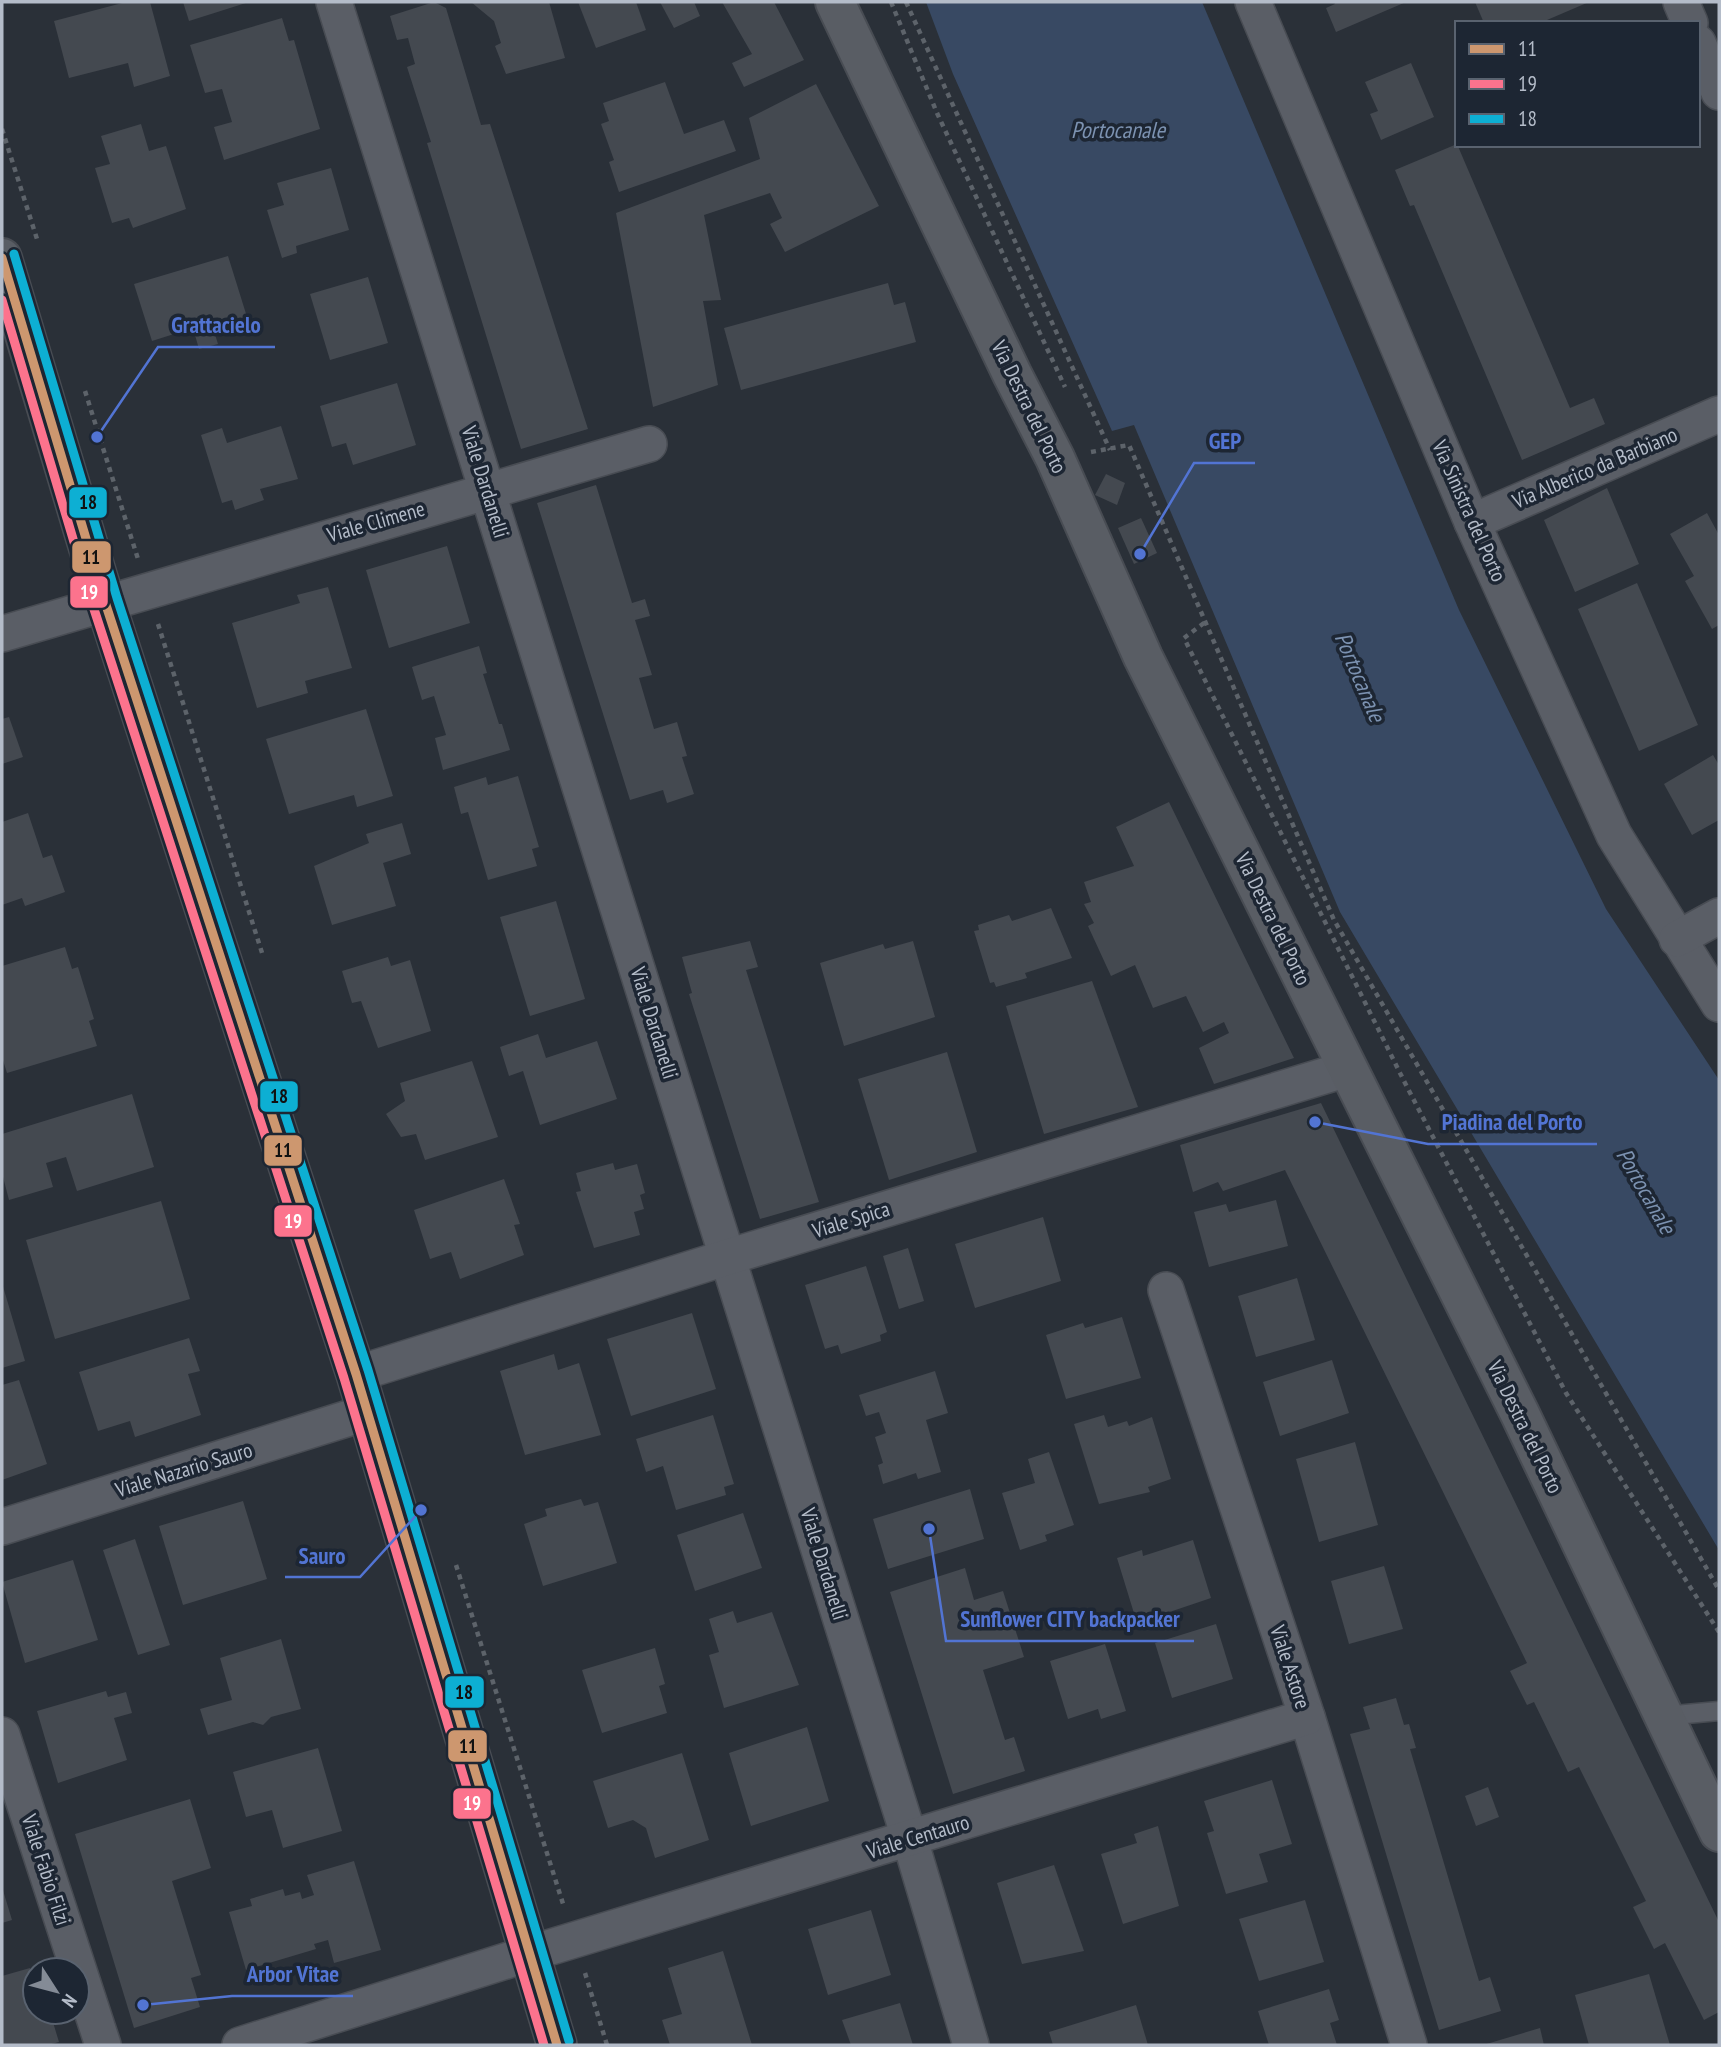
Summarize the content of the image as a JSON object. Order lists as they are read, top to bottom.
{
  "streets": {
    "street": [
      "Via Destra del Porto",
      "Via Alberico da Barbiano",
      "Viale Dardanelli",
      "Via Sinistra del Porto",
      "Viale Climene",
      "Viale Spica",
      "Viale Nazario Sauro",
      "Viale Astore",
      "Viale Centauro",
      "Viale Fabio Filzi"
    ]
  },
  "crossings": [
    ["Via Destra del Porto", "Viale Spica"],
    ["Via Alberico da Barbiano", "Via Sinistra del Porto"],
    ["Viale Dardanelli", "Viale Climene"],
    ["Viale Dardanelli", "Viale Spica"],
    ["Viale Dardanelli", "Viale Centauro"],
    ["Viale Astore", "Viale Centauro"]
  ],
  "water": ["Portocanale"],
  "places": [
    "Grattacielo",
    "GEP",
    "Piadina del Porto",
    "Sauro",
    "Sunflower CITY backpacker",
    "Arbor Vitae"
  ],
  "lines": ["transit line 18", "transit line 11", "transit line 19"],
  "legend": ["11", "19", "18"],
  "north": "bottom right"
}
